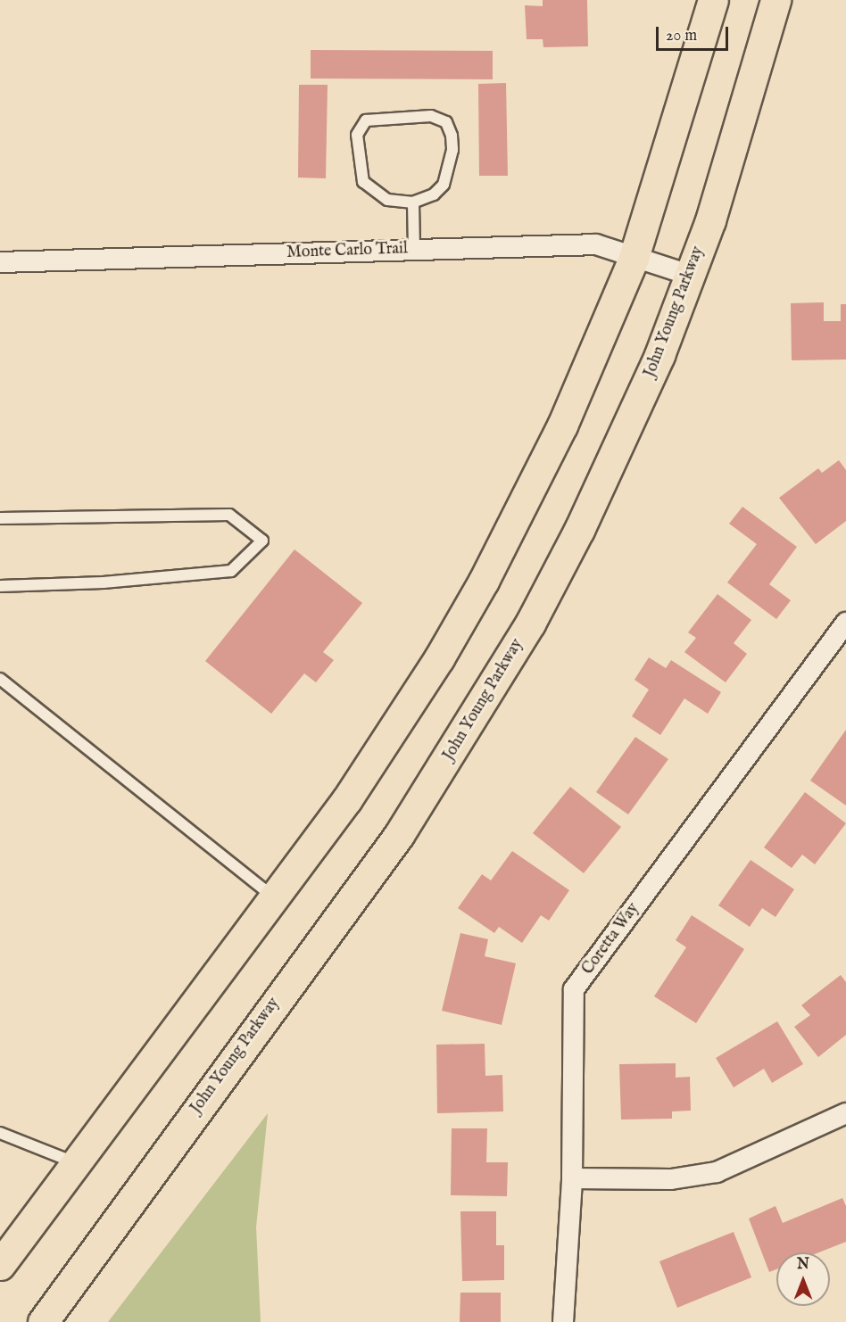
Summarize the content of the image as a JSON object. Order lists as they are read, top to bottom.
{
  "streets": {
    "main road": ["John Young Parkway"],
    "street": ["Monte Carlo Trail", "Coretta Way"]
  },
  "crossings": [
    ["Monte Carlo Trail", "John Young Parkway"]
  ],
  "scale_bar": "20 m",
  "north": "top"
}
